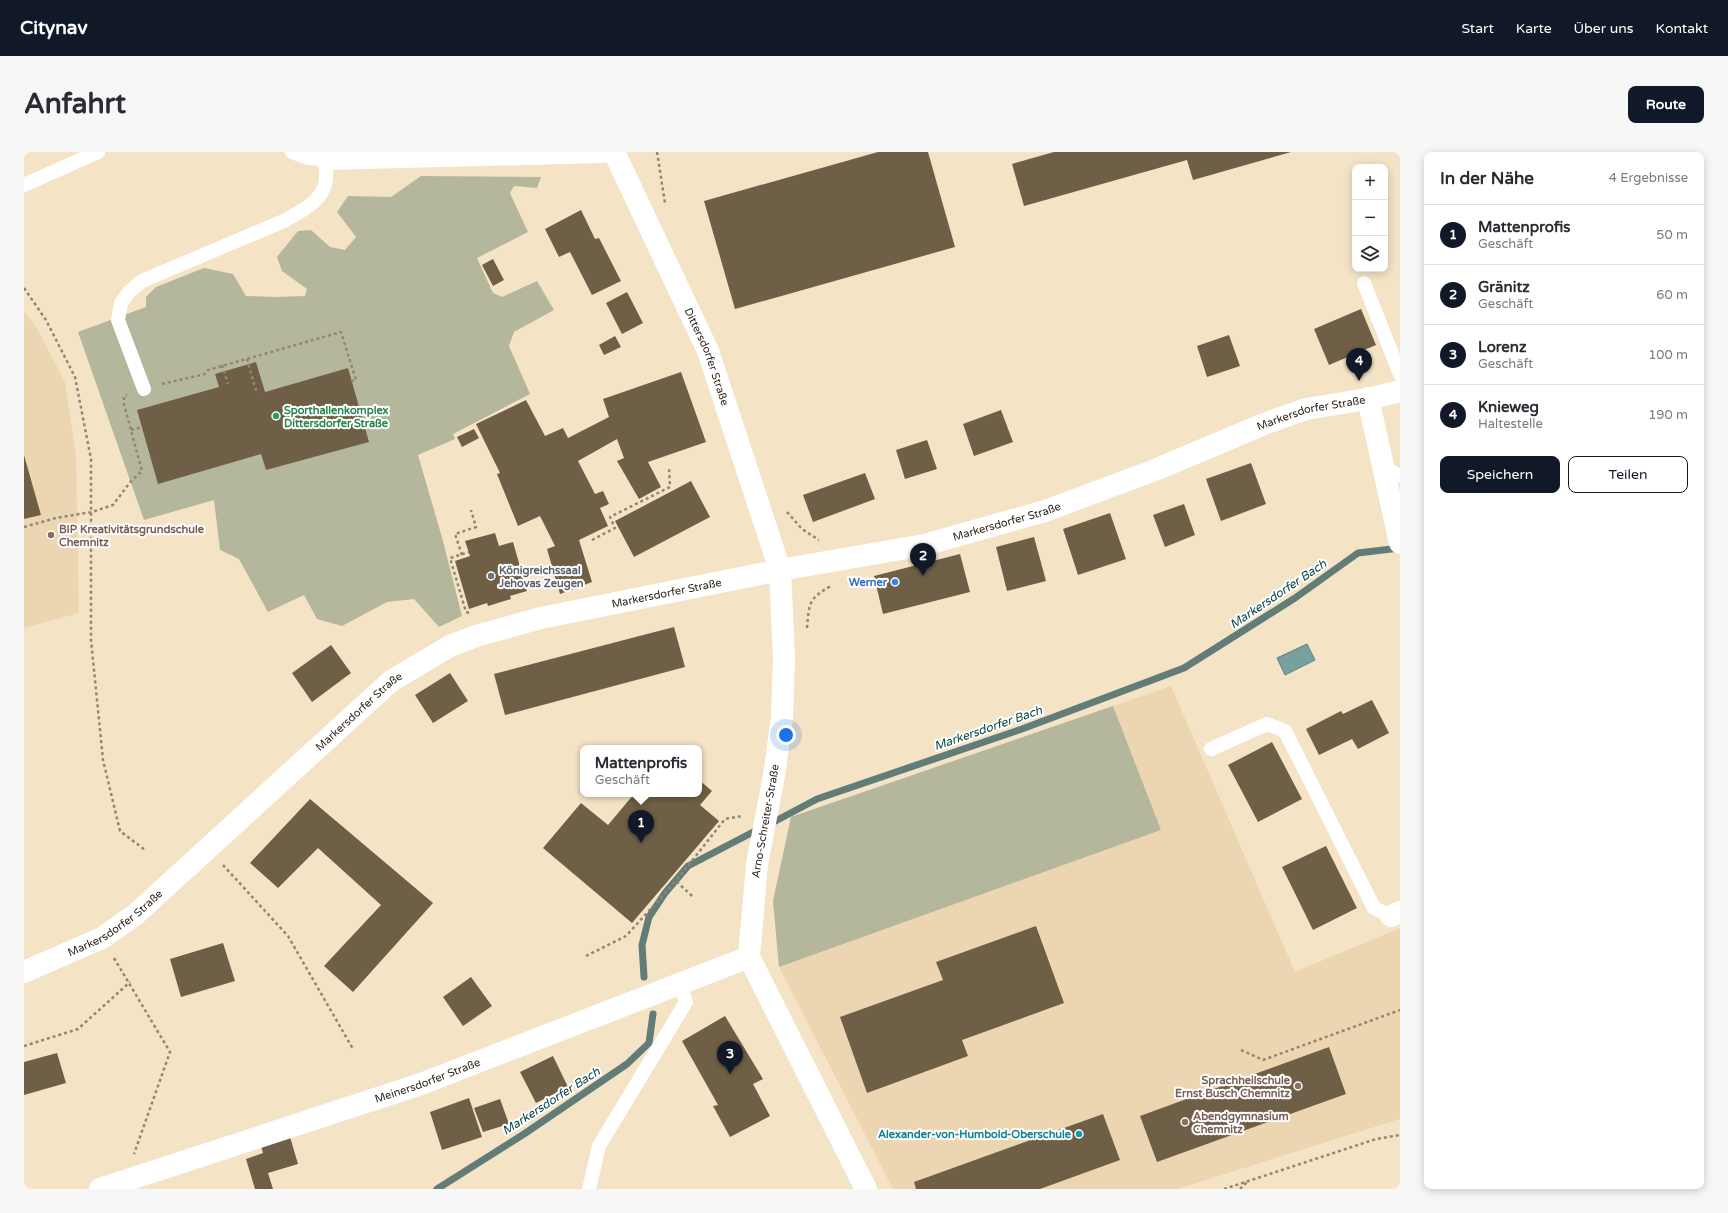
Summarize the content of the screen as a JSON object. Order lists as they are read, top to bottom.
{
  "streets": {
    "street": [
      "Dittersdorfer Straße",
      "Markersdorfer Straße",
      "Arno-Schreiter-Straße",
      "Meinersdorfer Straße"
    ]
  },
  "crossings": [
    ["Dittersdorfer Straße", "Markersdorfer Straße"],
    ["Dittersdorfer Straße", "Arno-Schreiter-Straße"],
    ["Markersdorfer Straße", "Arno-Schreiter-Straße"],
    ["Arno-Schreiter-Straße", "Meinersdorfer Straße"]
  ],
  "water": ["Markersdorfer Bach"],
  "places": [
    "Sporthallenkomplex Dittersdorfer Straße",
    "BIP Kreativitätsgrundschule Chemnitz",
    "Königreichssaal Jehovas Zeugen",
    "Werner",
    "Sprachheilschule Ernst Busch Chemnitz",
    "Abendgymnasium Chemnitz",
    "Alexander-von-Humbold-Oberschule"
  ],
  "page": {
    "header": "Citynav",
    "nav": [
      "Start",
      "Karte",
      "Über uns",
      "Kontakt"
    ],
    "buttons": [
      "Route",
      ["Speichern", "Teilen"]
    ],
    "title": "Anfahrt",
    "heading": ["In der Nähe", "4 Ergebnisse"],
    "map_buttons": ["+", "−"],
    "list": [
      {
        "mark": "1",
        "name": "Mattenprofis",
        "note": "Geschäft",
        "value": "50 m"
      },
      {
        "mark": "2",
        "name": "Gränitz",
        "note": "Geschäft",
        "value": "60 m"
      },
      {
        "mark": "3",
        "name": "Lorenz",
        "note": "Geschäft",
        "value": "100 m"
      },
      {
        "mark": "4",
        "name": "Knieweg",
        "note": "Haltestelle",
        "value": "190 m"
      }
    ],
    "pins": [
      "4",
      "2",
      "1",
      "3"
    ],
    "popup": ["Mattenprofis", "Geschäft"]
  }
}
